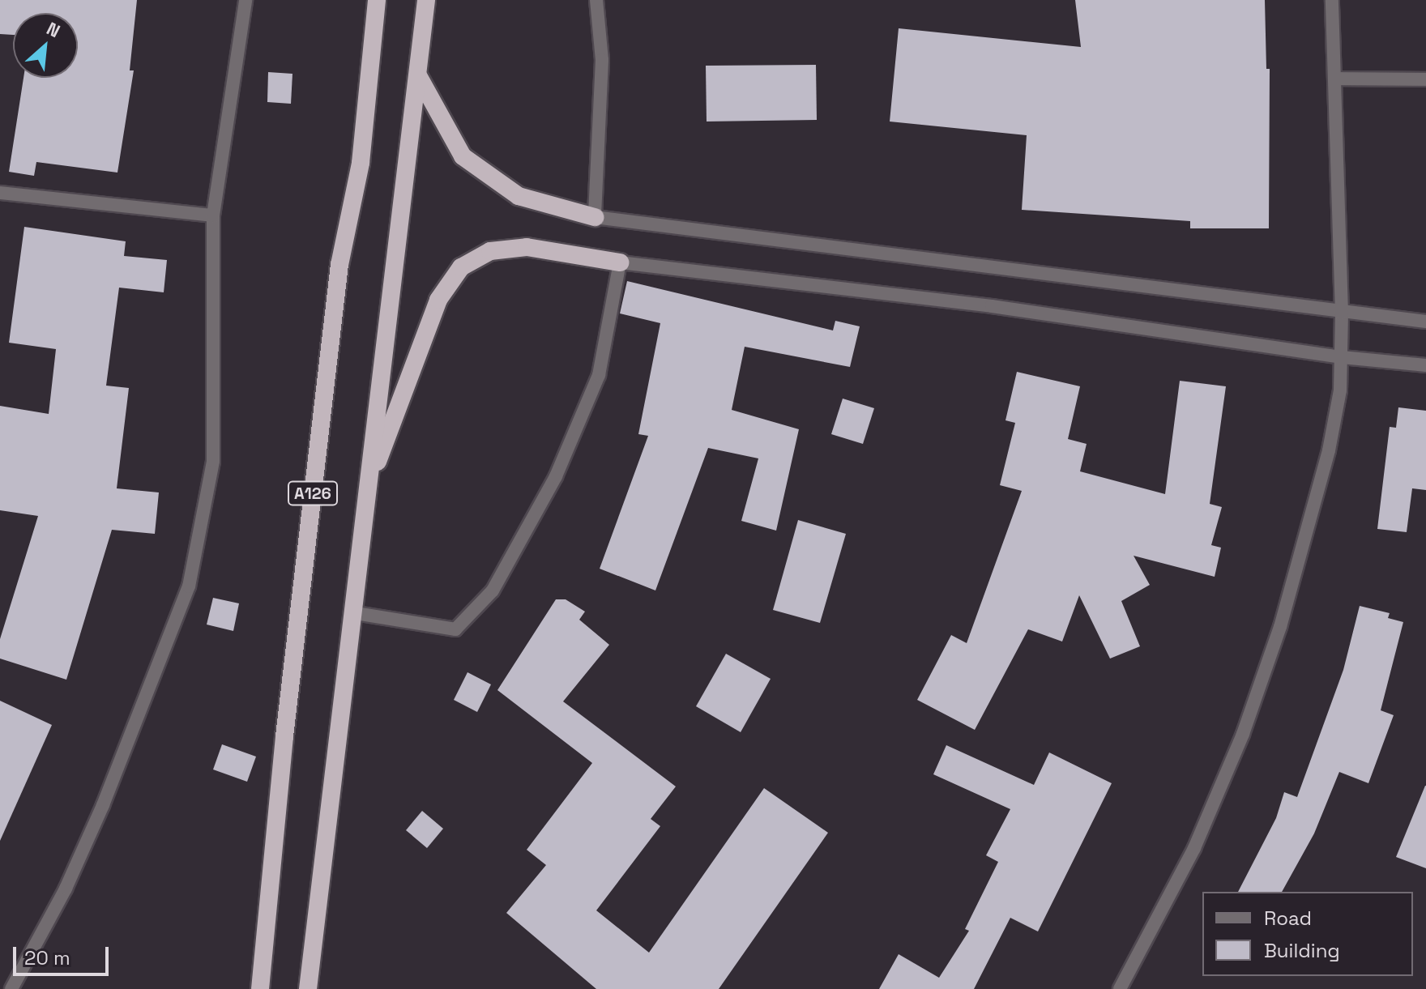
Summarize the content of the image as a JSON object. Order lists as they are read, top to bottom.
{
  "streets": {
    "highway": ["A126"]
  },
  "legend": ["Road", "Building"],
  "scale_bar": "20 m",
  "north": "top right"
}
